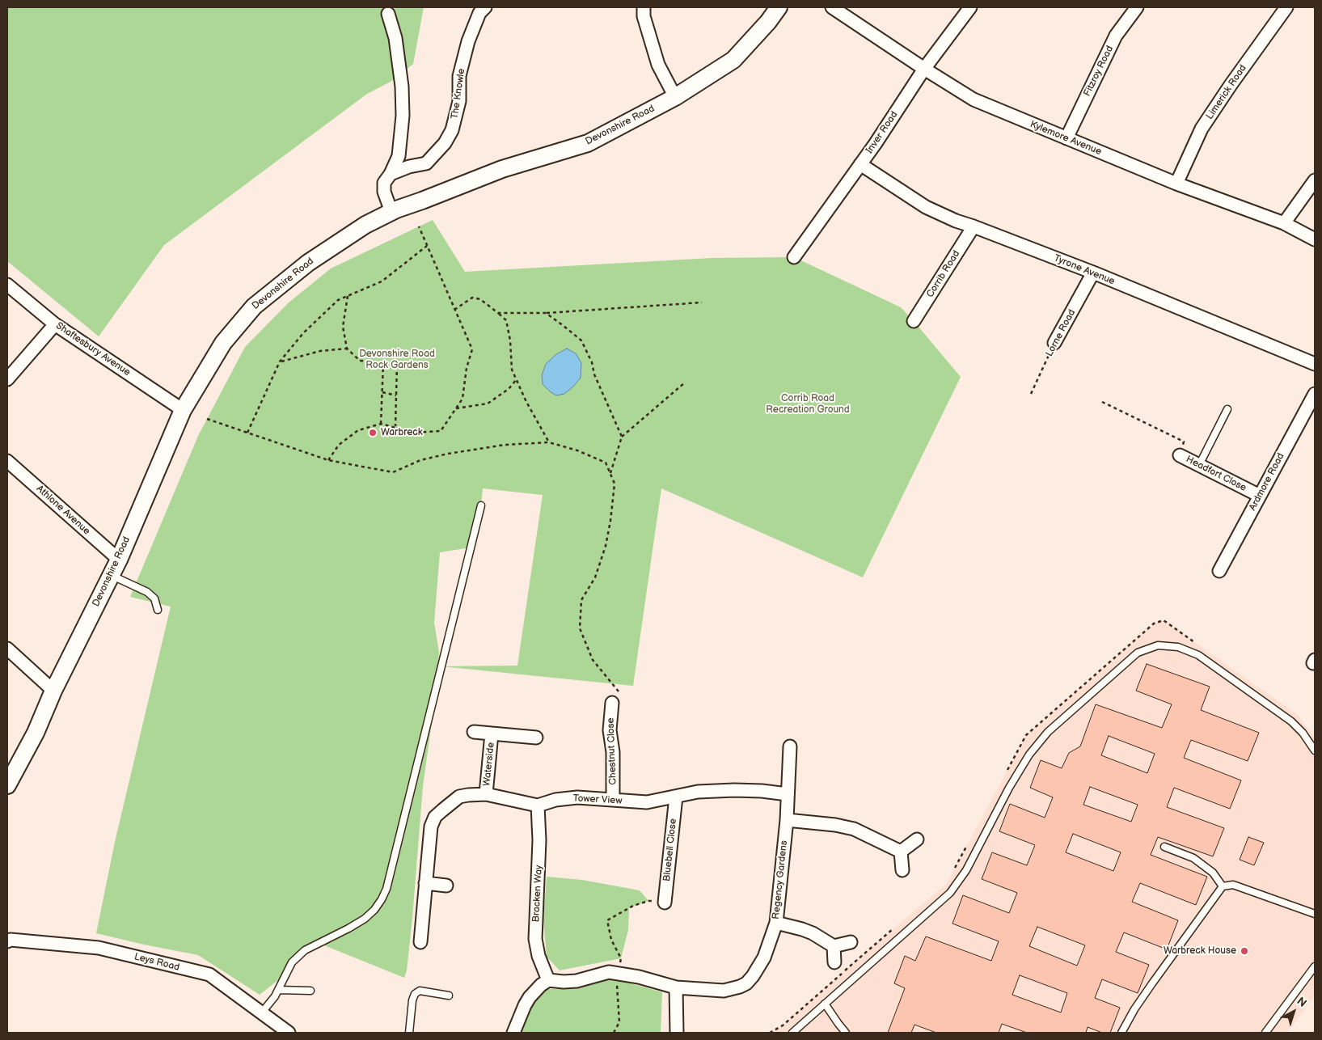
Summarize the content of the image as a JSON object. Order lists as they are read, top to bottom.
{
  "streets": {
    "main road": ["Devonshire Road"],
    "street": [
      "Fitzroy Road",
      "Limerick Road",
      "The Knowle",
      "Inver Road",
      "Kylemore Avenue",
      "Tyrone Avenue",
      "Corrib Road",
      "Lorne Road",
      "Shaftesbury Avenue",
      "Headfort Close",
      "Ardmore Road",
      "Athlone Avenue",
      "Chestnut Close",
      "Waterside",
      "Tower View",
      "Bluebell Close",
      "Regency Gardens",
      "Bracken Way",
      "Leys Road"
    ]
  },
  "crossings": [
    ["Fitzroy Road", "Kylemore Avenue"],
    ["Limerick Road", "Kylemore Avenue"],
    ["Devonshire Road", "Shaftesbury Avenue"],
    ["Devonshire Road", "Athlone Avenue"],
    ["Inver Road", "Kylemore Avenue"],
    ["Inver Road", "Tyrone Avenue"],
    ["Tyrone Avenue", "Corrib Road"],
    ["Tyrone Avenue", "Lorne Road"],
    ["Headfort Close", "Ardmore Road"],
    ["Chestnut Close", "Tower View"],
    ["Waterside", "Tower View"],
    ["Tower View", "Bluebell Close"],
    ["Tower View", "Regency Gardens"],
    ["Tower View", "Bracken Way"],
    ["Regency Gardens", "Bracken Way"]
  ],
  "parks": ["Devonshire Road Rock Gardens", "Corrib Road Recreation Ground"],
  "places": ["Warbreck", "Warbreck House"],
  "north": "top right"
}
